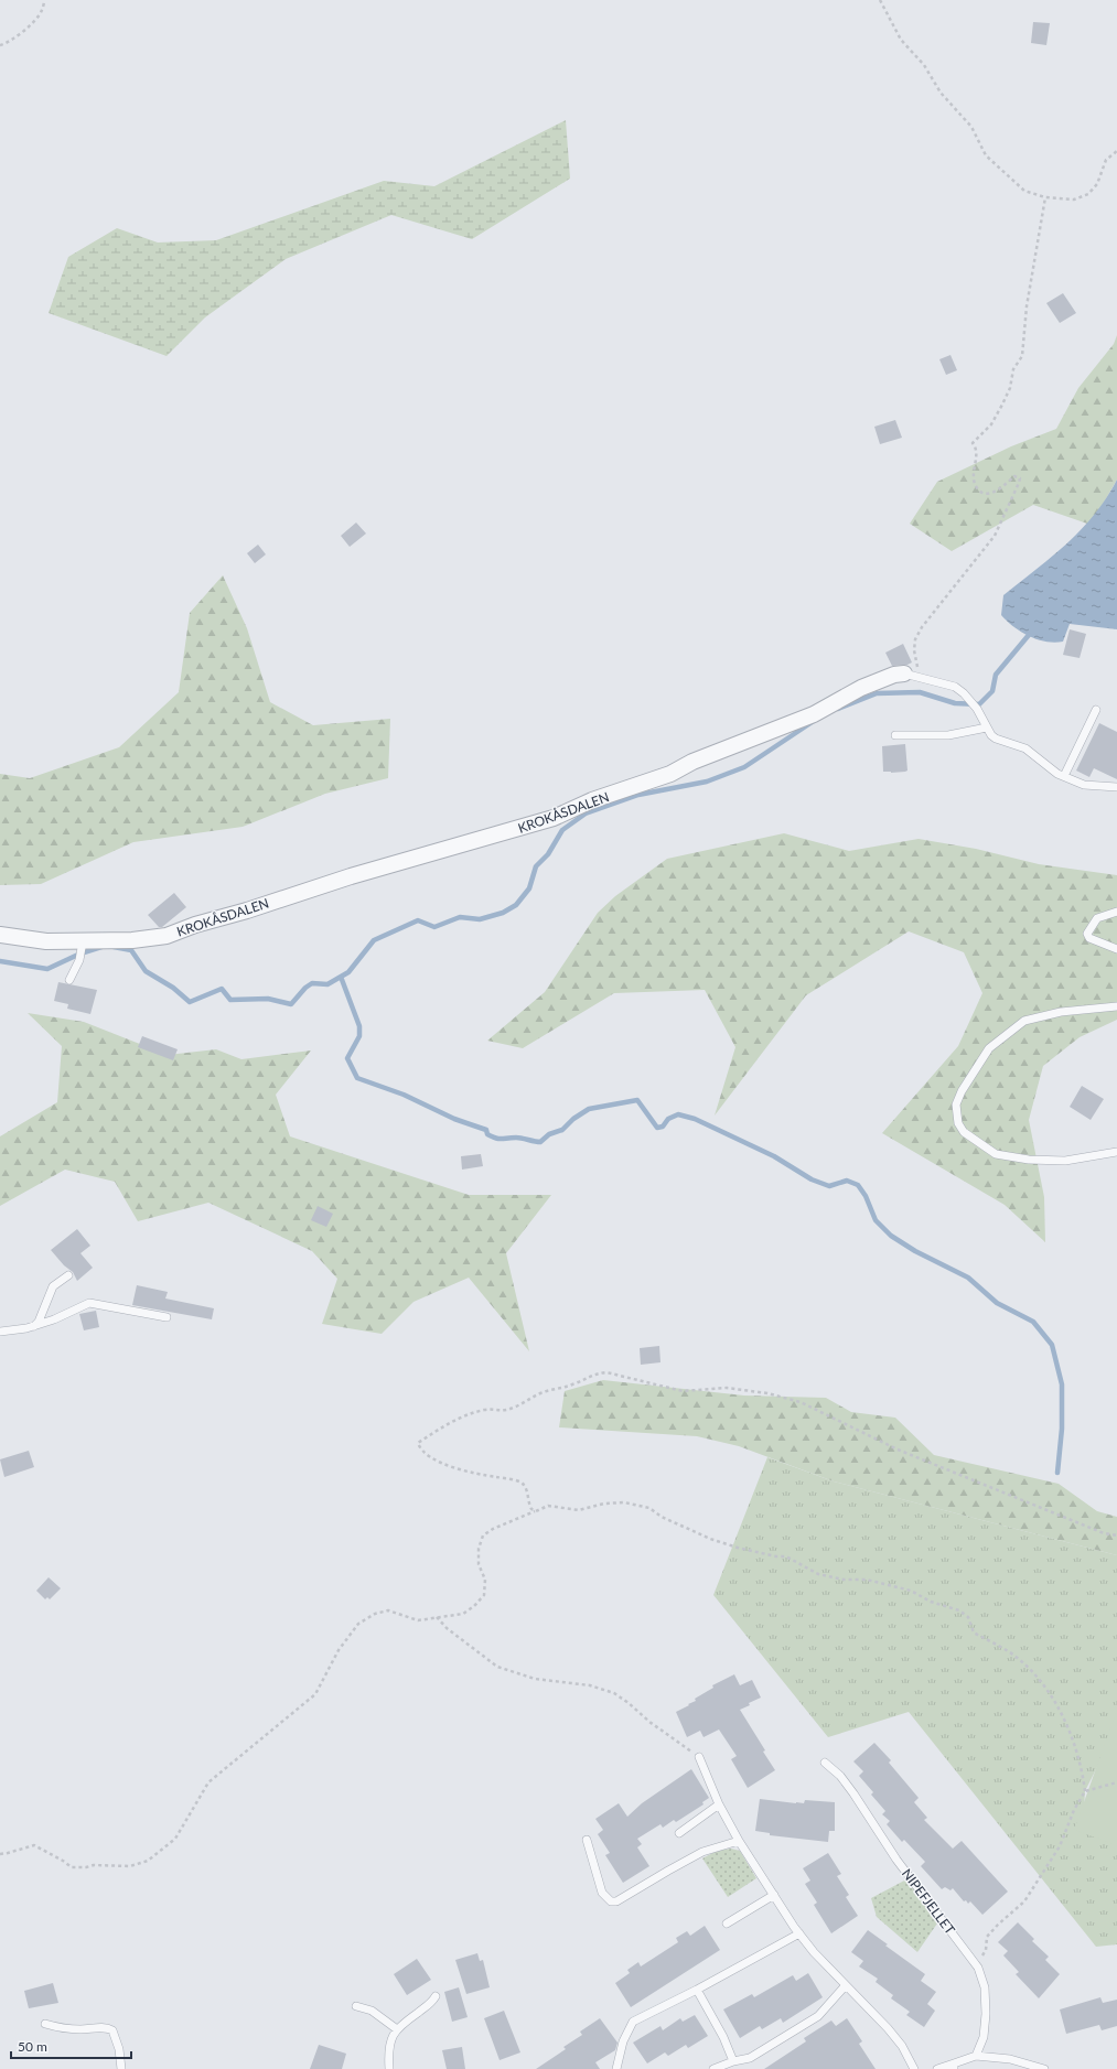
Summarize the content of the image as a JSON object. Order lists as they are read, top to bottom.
{
  "streets": {
    "street": ["KROKÅSDALEN"],
    "lane": ["NIPEFJELLET"]
  },
  "scale_bar": "50 m"
}
